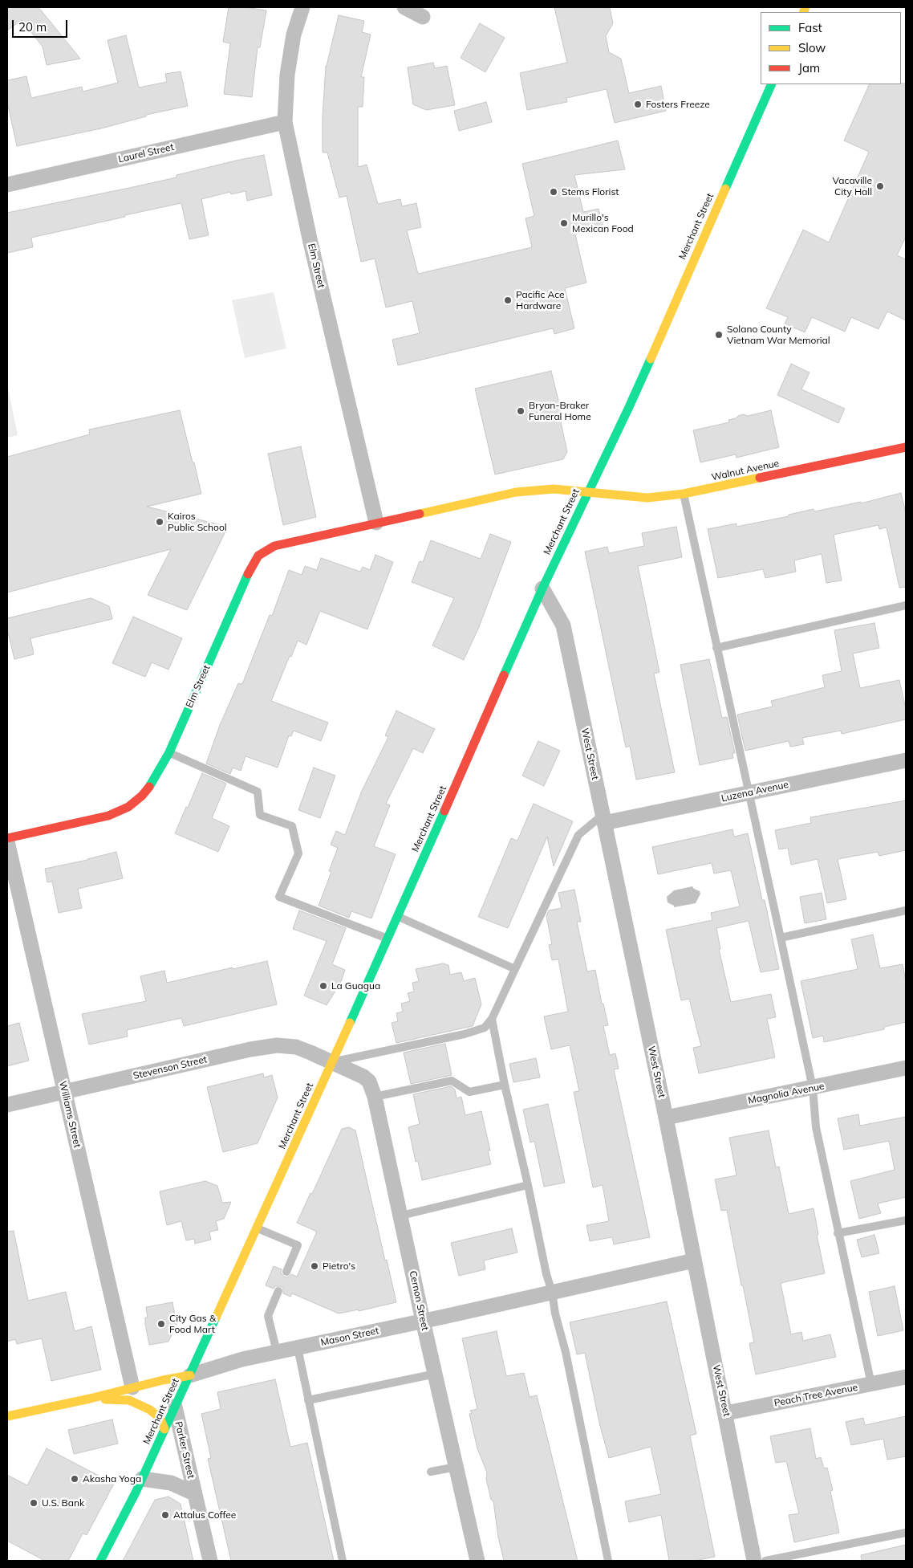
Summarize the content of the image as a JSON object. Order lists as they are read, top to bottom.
{
  "streets": {
    "main road": [
      "Merchant Street",
      "Elm Street",
      "Walnut Avenue",
      "Mason Street"
    ],
    "street": [
      "Laurel Street",
      "West Street",
      "Luzena Avenue",
      "Stevenson Street",
      "Magnolia Avenue",
      "Williams Street",
      "Cernon Street",
      "Peach Tree Avenue",
      "Parker Street"
    ]
  },
  "crossings": [
    ["Laurel Street", "Elm Street"],
    ["Merchant Street", "Elm Street"],
    ["Merchant Street", "Walnut Avenue"],
    ["Merchant Street", "West Street"],
    ["Merchant Street", "Stevenson Street"],
    ["Merchant Street", "Cernon Street"],
    ["Merchant Street", "Mason Street"],
    ["Merchant Street", "Parker Street"],
    ["Elm Street", "Walnut Avenue"],
    ["West Street", "Luzena Avenue"],
    ["West Street", "Magnolia Avenue"],
    ["West Street", "Mason Street"],
    ["West Street", "Peach Tree Avenue"],
    ["Stevenson Street", "Williams Street"],
    ["Stevenson Street", "Cernon Street"],
    ["Williams Street", "Mason Street"],
    ["Cernon Street", "Mason Street"]
  ],
  "places": [
    "Fosters Freeze",
    "Vacaville City Hall",
    "Stems Florist",
    "Murillo's Mexican Food",
    "Pacific Ace Hardware",
    "Solano County Vietnam War Memorial",
    "Bryan-Braker Funeral Home",
    "Kairos Public School",
    "La Guagua",
    "Pietro's",
    "City Gas & Food Mart",
    "Akasha Yoga",
    "U.S. Bank",
    "Attalus Coffee"
  ],
  "legend": ["Fast", "Slow", "Jam"],
  "scale_bar": "20 m"
}
